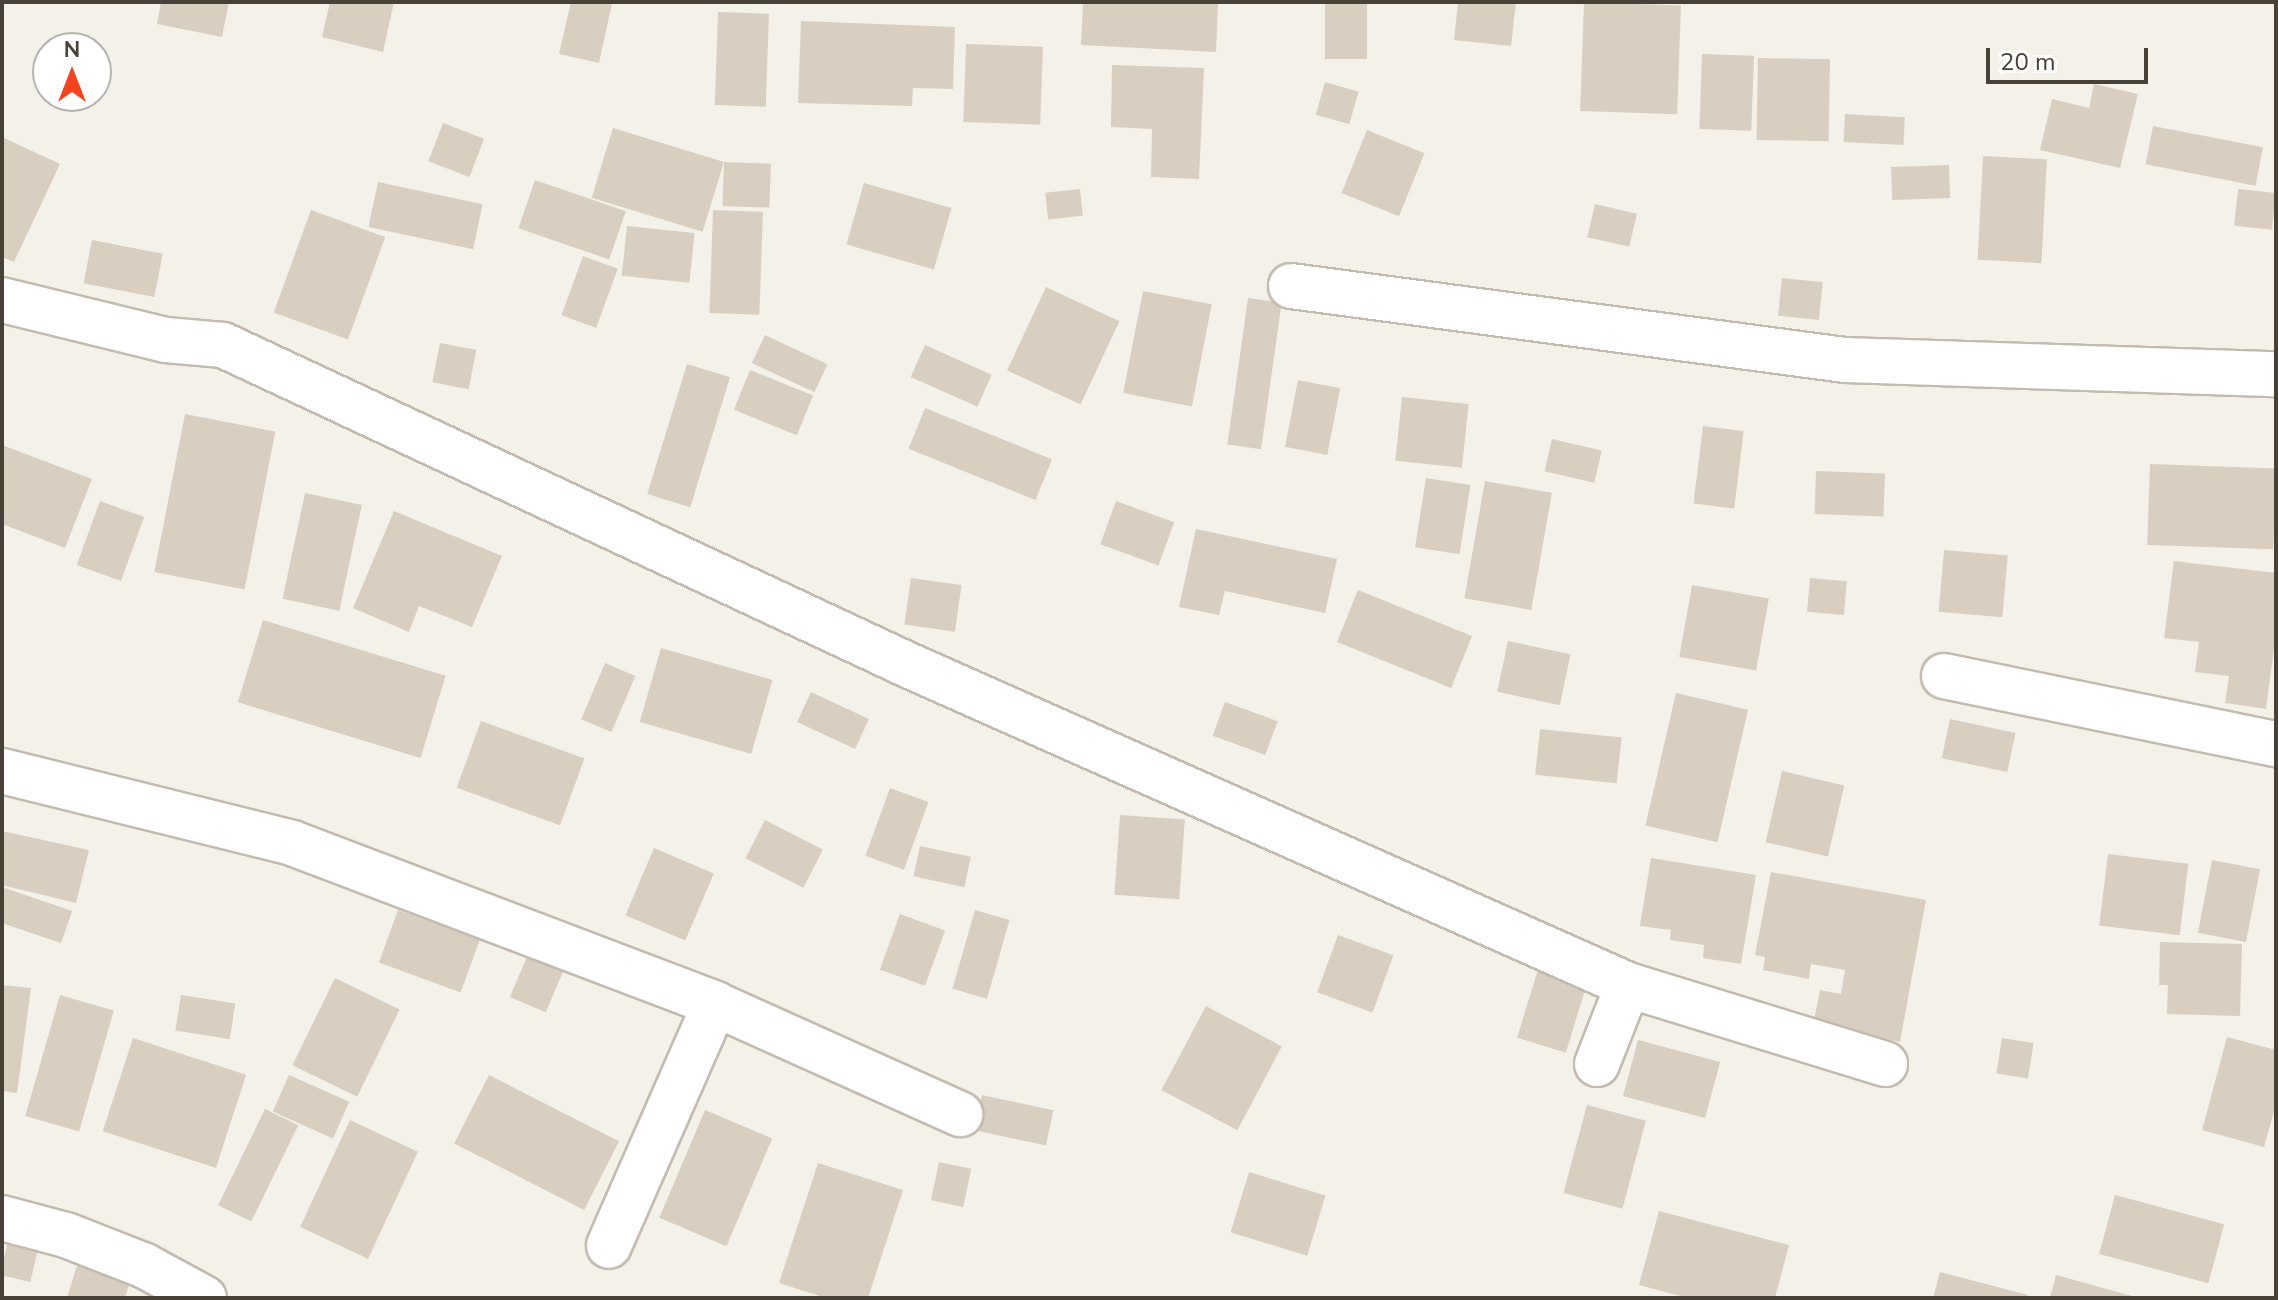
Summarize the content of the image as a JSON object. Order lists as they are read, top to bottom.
{
  "scale_bar": "20 m",
  "north": "top"
}
